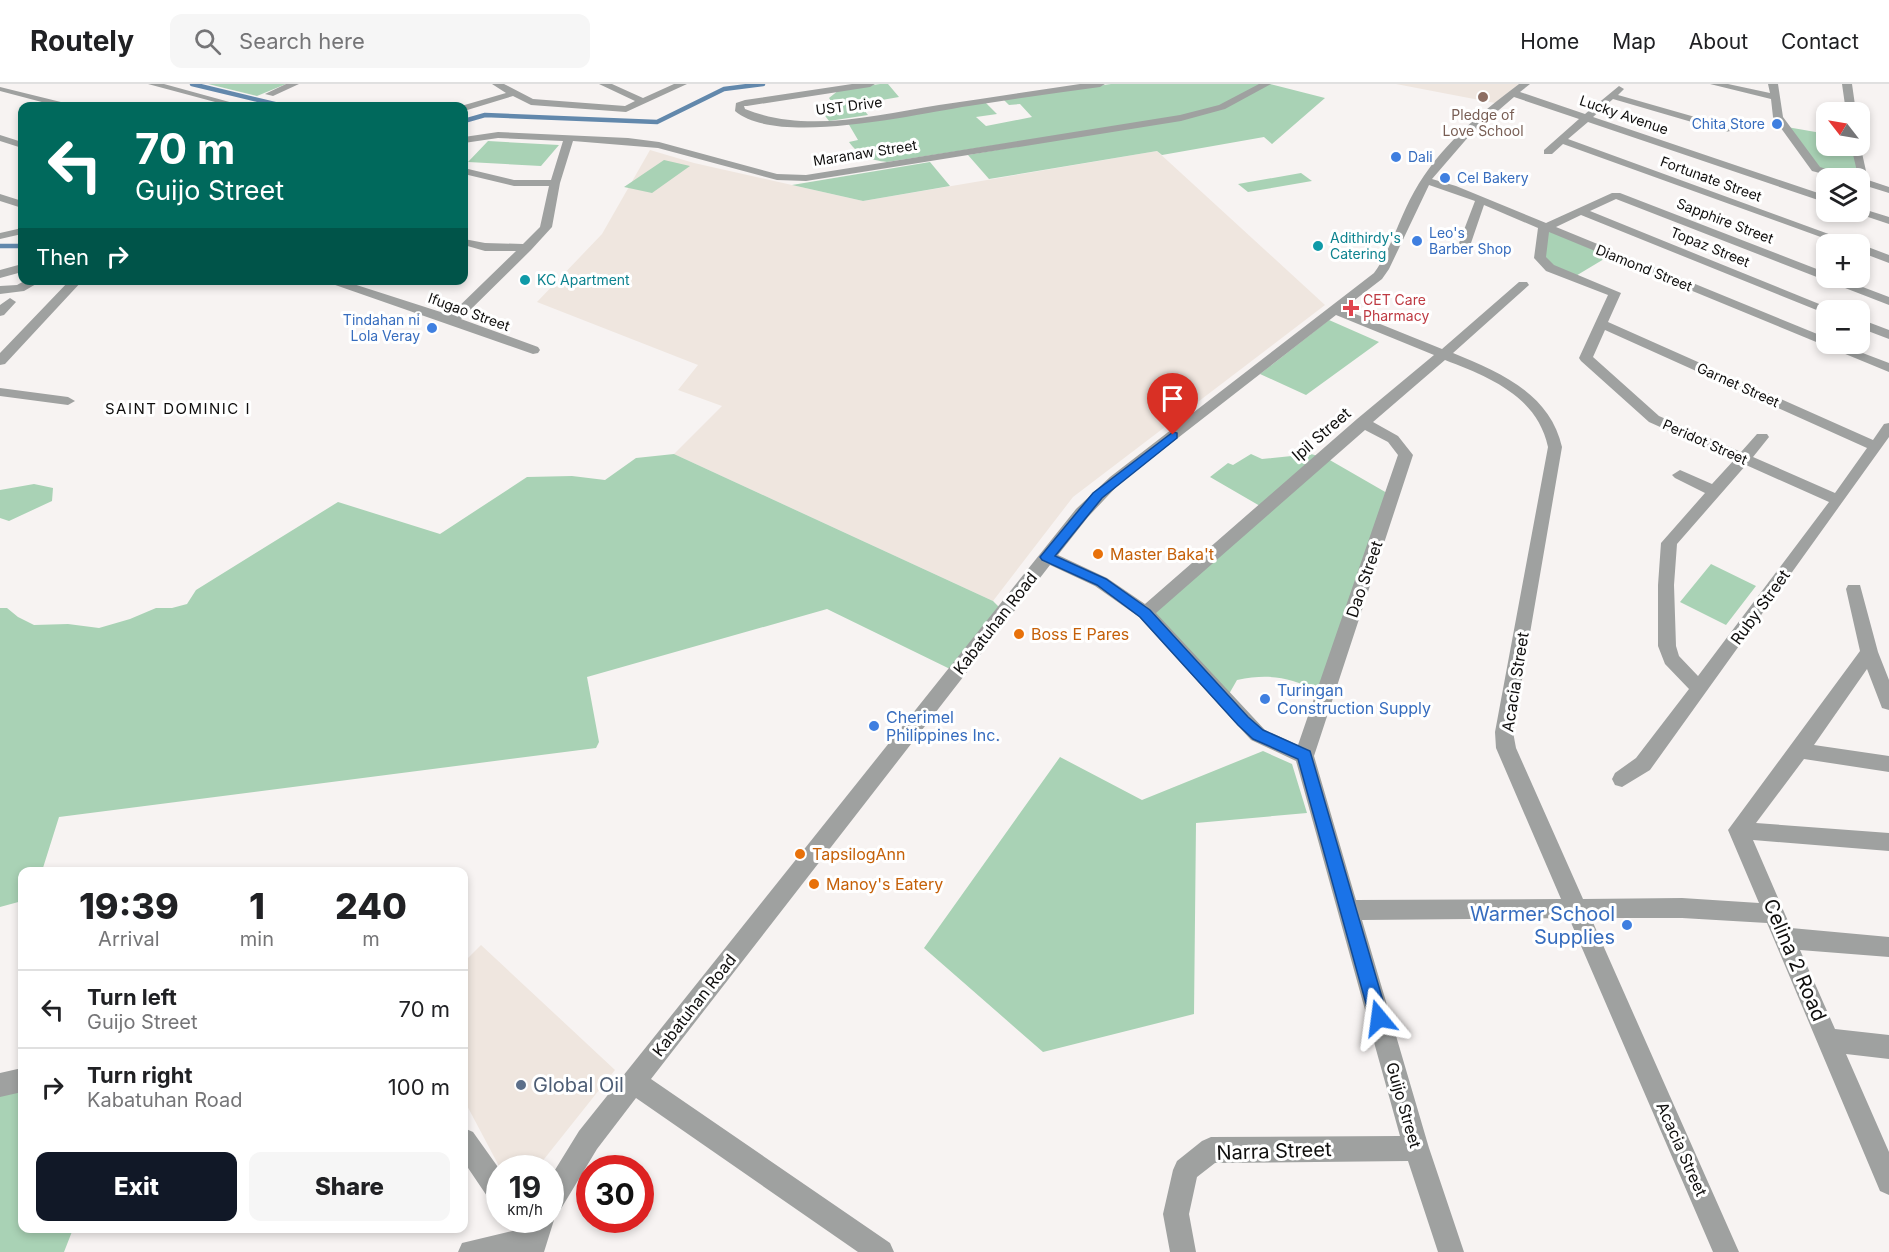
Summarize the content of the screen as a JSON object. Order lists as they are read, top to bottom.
{
  "streets": {
    "street": [
      "UST Drive",
      "Lucky Avenue",
      "Maranaw Street",
      "Fortunate Street",
      "Sapphire Street",
      "Topaz Street",
      "Diamond Street",
      "Ifugao Street",
      "Garnet Street",
      "Ipil Street",
      "Peridot Street",
      "Dao Street",
      "Ruby Street",
      "Kabatuhan Road",
      "Acacia Street",
      "Celina 2 Road",
      "Guijo Street",
      "Narra Street"
    ]
  },
  "crossings": [
    ["Lucky Avenue", "Kabatuhan Road"],
    ["Sapphire Street", "Topaz Street"],
    ["Diamond Street", "Peridot Street"],
    ["Diamond Street", "Kabatuhan Road"],
    ["Garnet Street", "Peridot Street"],
    ["Garnet Street", "Ruby Street"],
    ["Ipil Street", "Dao Street"],
    ["Ipil Street", "Acacia Street"],
    ["Peridot Street", "Ruby Street"],
    ["Dao Street", "Guijo Street"],
    ["Kabatuhan Road", "Acacia Street"],
    ["Guijo Street", "Narra Street"]
  ],
  "districts": ["SAINT DOMINIC I"],
  "places": {
    "other": [
      "Pledge of Love School",
      "Chita Store",
      "Dali",
      "Cel Bakery",
      "Leo's Barber Shop",
      "Adithirdy's Catering",
      "KC Apartment",
      "Tindahan ni Lola Veray",
      "Master Baka't",
      "Boss E Pares",
      "Turingan Construction Supply",
      "Cherimel Philippines Inc.",
      "TapsilogAnn",
      "Manoy's Eatery",
      "Warmer School Supplies",
      "Global Oil"
    ],
    "health": ["CET Care Pharmacy"]
  },
  "north": "top left",
  "page": {
    "header": "Routely",
    "search": "Search here",
    "nav": [
      "Home",
      "Map",
      "About",
      "Contact"
    ],
    "map_buttons": ["+", "−"],
    "turn": ["70 m", "Guijo Street"],
    "then": "Then",
    "eta": [
      "19:39",
      "Arrival",
      "1",
      "min",
      "240",
      "m"
    ],
    "list": [
      {
        "name": "Turn left",
        "note": "Guijo Street",
        "value": "70 m"
      },
      {
        "name": "Turn right",
        "note": "Kabatuhan Road",
        "value": "100 m"
      }
    ],
    "buttons": ["Exit", "Share"],
    "speed": "19 km/h",
    "limit": "30"
  }
}
